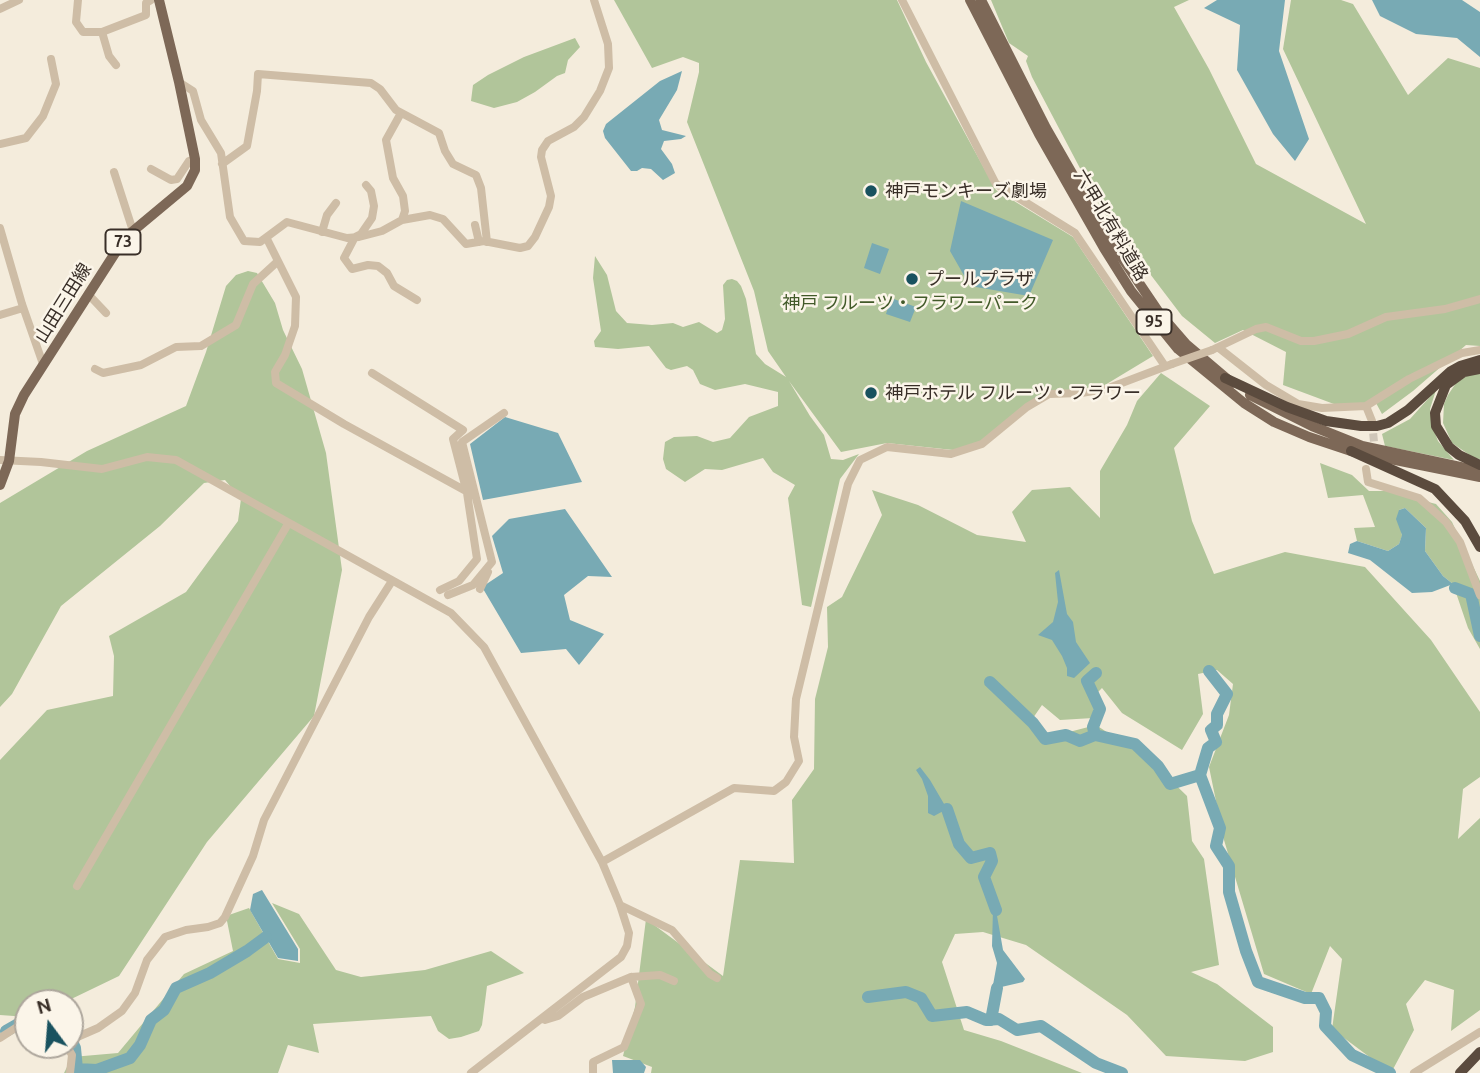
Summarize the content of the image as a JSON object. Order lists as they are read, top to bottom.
{
  "streets": {
    "main road": [
      "六甲北有料道路",
      "73",
      "山田三田線",
      "95"
    ]
  },
  "parks": ["神戸 フルーツ・フラワーパーク"],
  "places": ["神戸モンキーズ劇場", "プールプラザ", "神戸ホテル フルーツ・フラワー"],
  "north": "top"
}
